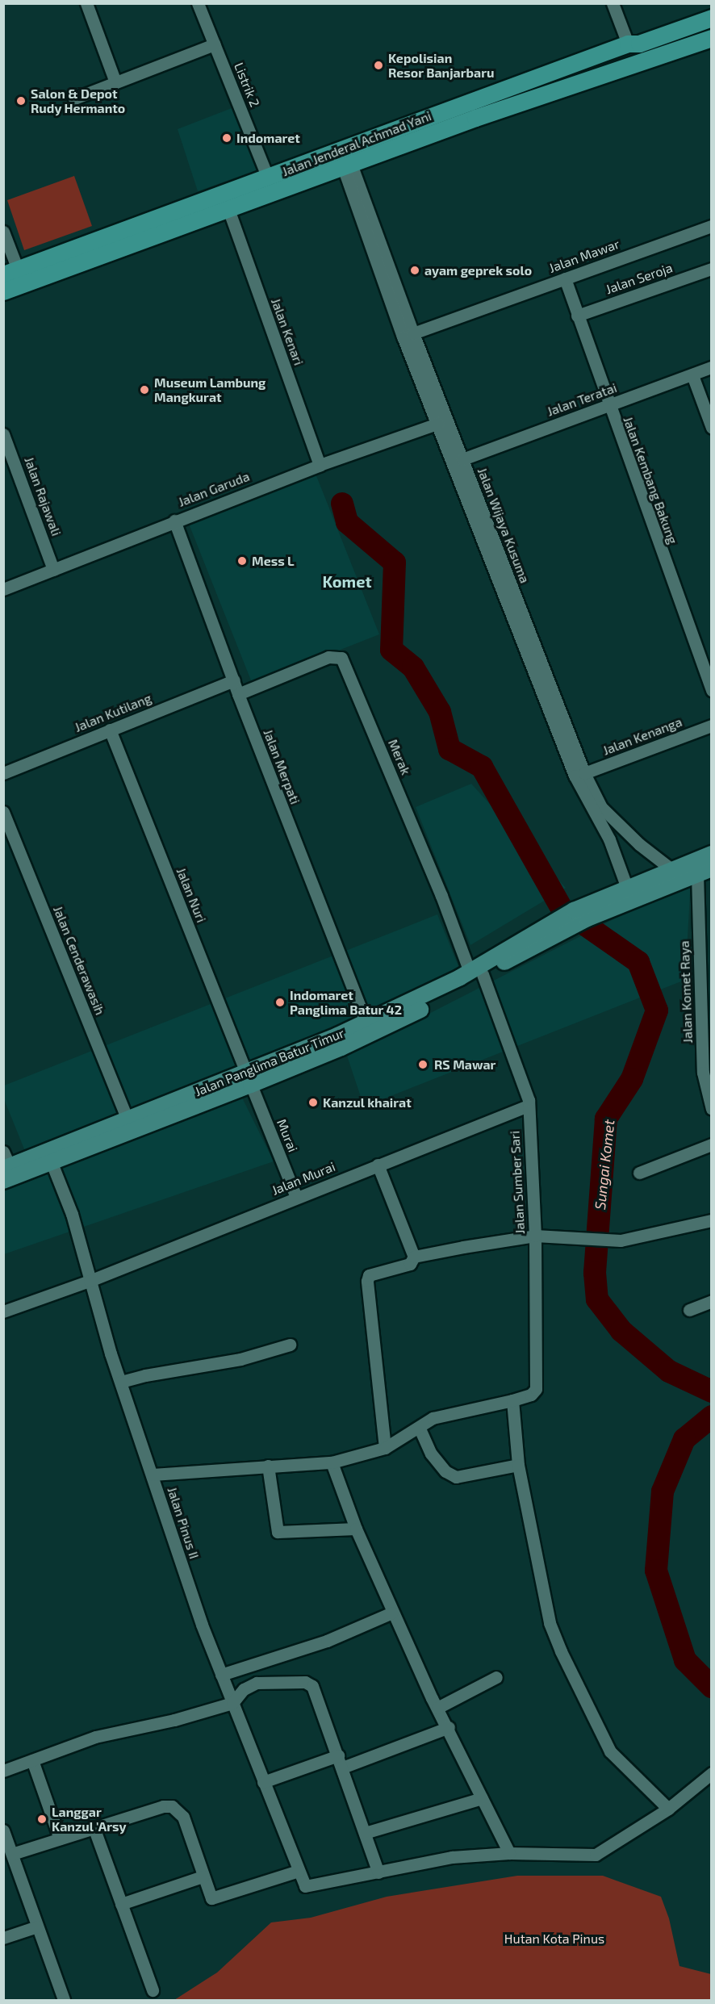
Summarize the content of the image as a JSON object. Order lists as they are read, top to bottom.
{
  "streets": {
    "highway": ["Jalan Jenderal Achmad Yani"],
    "main road": ["Jalan Panglima Batur Timur"],
    "street": [
      "Listrik 2",
      "Jalan Mawar",
      "Jalan Seroja",
      "Jalan Kenari",
      "Jalan Teratai",
      "Jalan Kembang Bakung",
      "Jalan Garuda",
      "Jalan Rajawali",
      "Jalan Wijaya Kusuma",
      "Jalan Kutilang",
      "Jalan Kenanga",
      "Merak",
      "Jalan Merpati",
      "Jalan Nuri",
      "Jalan Cenderawasih",
      "Jalan Komet Raya",
      "Murai",
      "Jalan Murai",
      "Jalan Sumber Sari",
      "Jalan Pinus II"
    ]
  },
  "crossings": [
    ["Listrik 2", "Jalan Jenderal Achmad Yani"],
    ["Jalan Jenderal Achmad Yani", "Jalan Kenari"],
    ["Jalan Jenderal Achmad Yani", "Jalan Wijaya Kusuma"],
    ["Jalan Mawar", "Jalan Kembang Bakung"],
    ["Jalan Mawar", "Jalan Wijaya Kusuma"],
    ["Jalan Seroja", "Jalan Kembang Bakung"],
    ["Jalan Kenari", "Jalan Garuda"],
    ["Jalan Teratai", "Jalan Kembang Bakung"],
    ["Jalan Teratai", "Jalan Wijaya Kusuma"],
    ["Jalan Garuda", "Jalan Rajawali"],
    ["Jalan Garuda", "Jalan Wijaya Kusuma"],
    ["Jalan Garuda", "Jalan Merpati"],
    ["Jalan Wijaya Kusuma", "Jalan Kenanga"],
    ["Jalan Wijaya Kusuma", "Jalan Panglima Batur Timur"],
    ["Jalan Kutilang", "Jalan Merpati"],
    ["Jalan Kutilang", "Jalan Nuri"],
    ["Merak", "Jalan Merpati"],
    ["Merak", "Jalan Panglima Batur Timur"],
    ["Merak", "Jalan Sumber Sari"],
    ["Jalan Merpati", "Jalan Panglima Batur Timur"],
    ["Jalan Nuri", "Jalan Panglima Batur Timur"],
    ["Jalan Nuri", "Murai"],
    ["Jalan Cenderawasih", "Jalan Panglima Batur Timur"],
    ["Jalan Komet Raya", "Jalan Panglima Batur Timur"],
    ["Jalan Panglima Batur Timur", "Murai"],
    ["Jalan Panglima Batur Timur", "Jalan Sumber Sari"],
    ["Jalan Panglima Batur Timur", "Jalan Pinus II"],
    ["Murai", "Jalan Murai"],
    ["Jalan Murai", "Jalan Sumber Sari"],
    ["Jalan Murai", "Jalan Pinus II"]
  ],
  "districts": ["Komet"],
  "water": ["Sungai Komet"],
  "parks": ["Hutan Kota Pinus"],
  "places": [
    "Kepolisian Resor Banjarbaru",
    "Salon & Depot Rudy Hermanto",
    "Indomaret",
    "ayam geprek solo",
    "Museum Lambung Mangkurat",
    "Mess L",
    "Indomaret Panglima Batur 42",
    "RS Mawar",
    "Kanzul khairat",
    "Langgar Kanzul 'Arsy"
  ]
}
